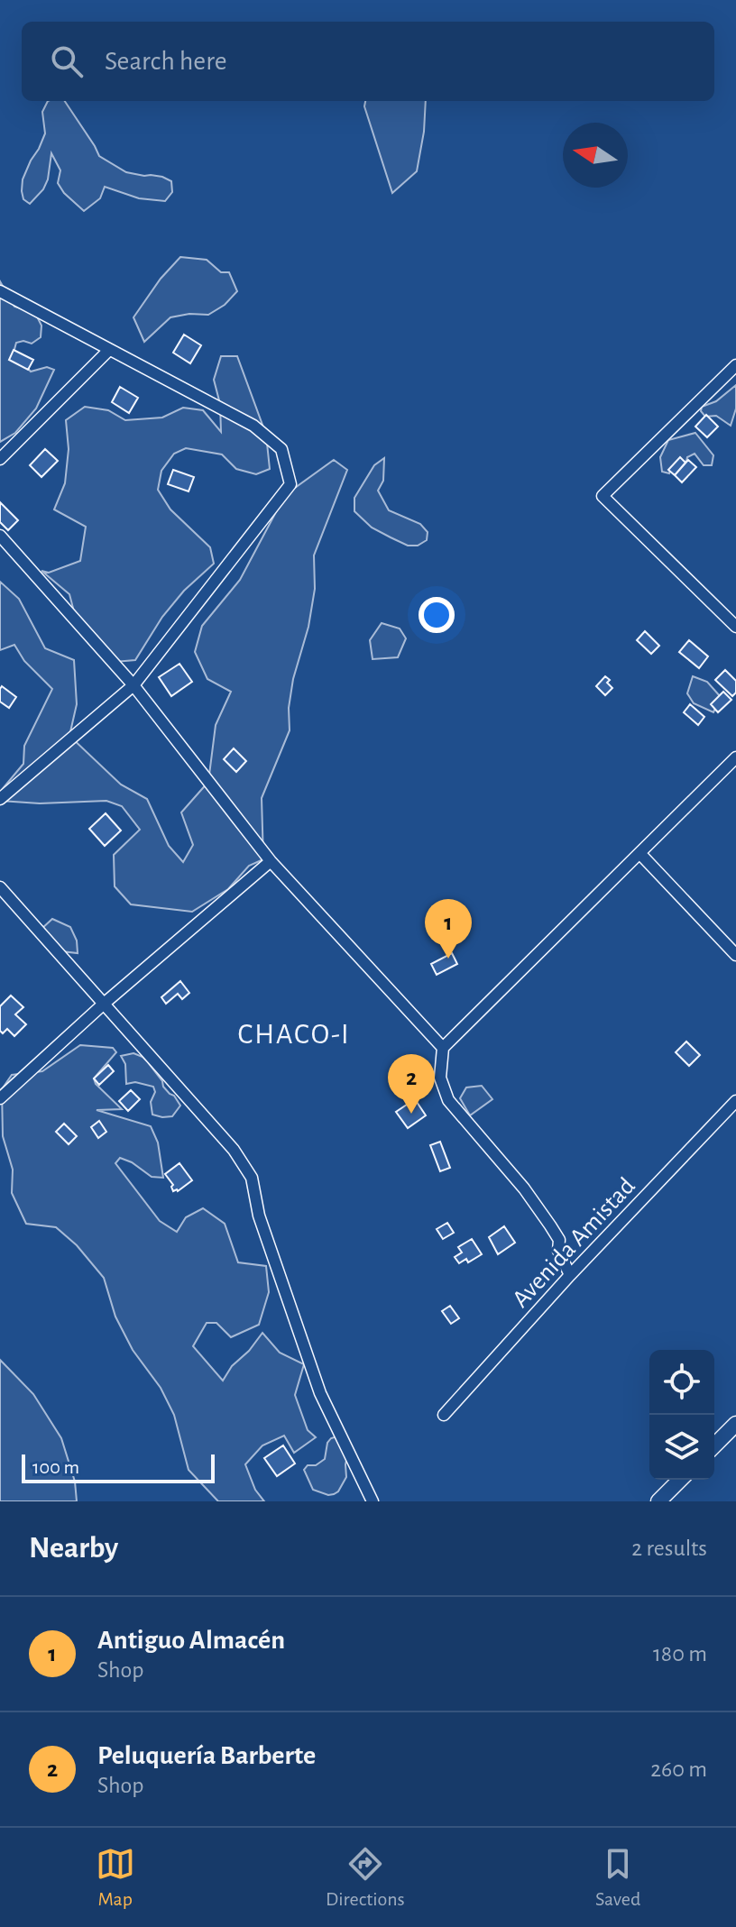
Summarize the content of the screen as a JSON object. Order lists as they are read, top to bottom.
{
  "streets": {
    "street": ["Avenida Amistad"]
  },
  "districts": ["CHACO-I"],
  "scale_bar": "100 m",
  "north": "left",
  "page": {
    "search": "Search here",
    "pins": ["1", "2"],
    "scale": "100 m",
    "heading": ["Nearby", "2 results"],
    "list": [
      {
        "mark": "1",
        "name": "Antiguo Almacén",
        "note": "Shop",
        "value": "180 m"
      },
      {
        "mark": "2",
        "name": "Peluquería Barberte",
        "note": "Shop",
        "value": "260 m"
      }
    ],
    "nav": ["Map", "Directions", "Saved"]
  }
}
